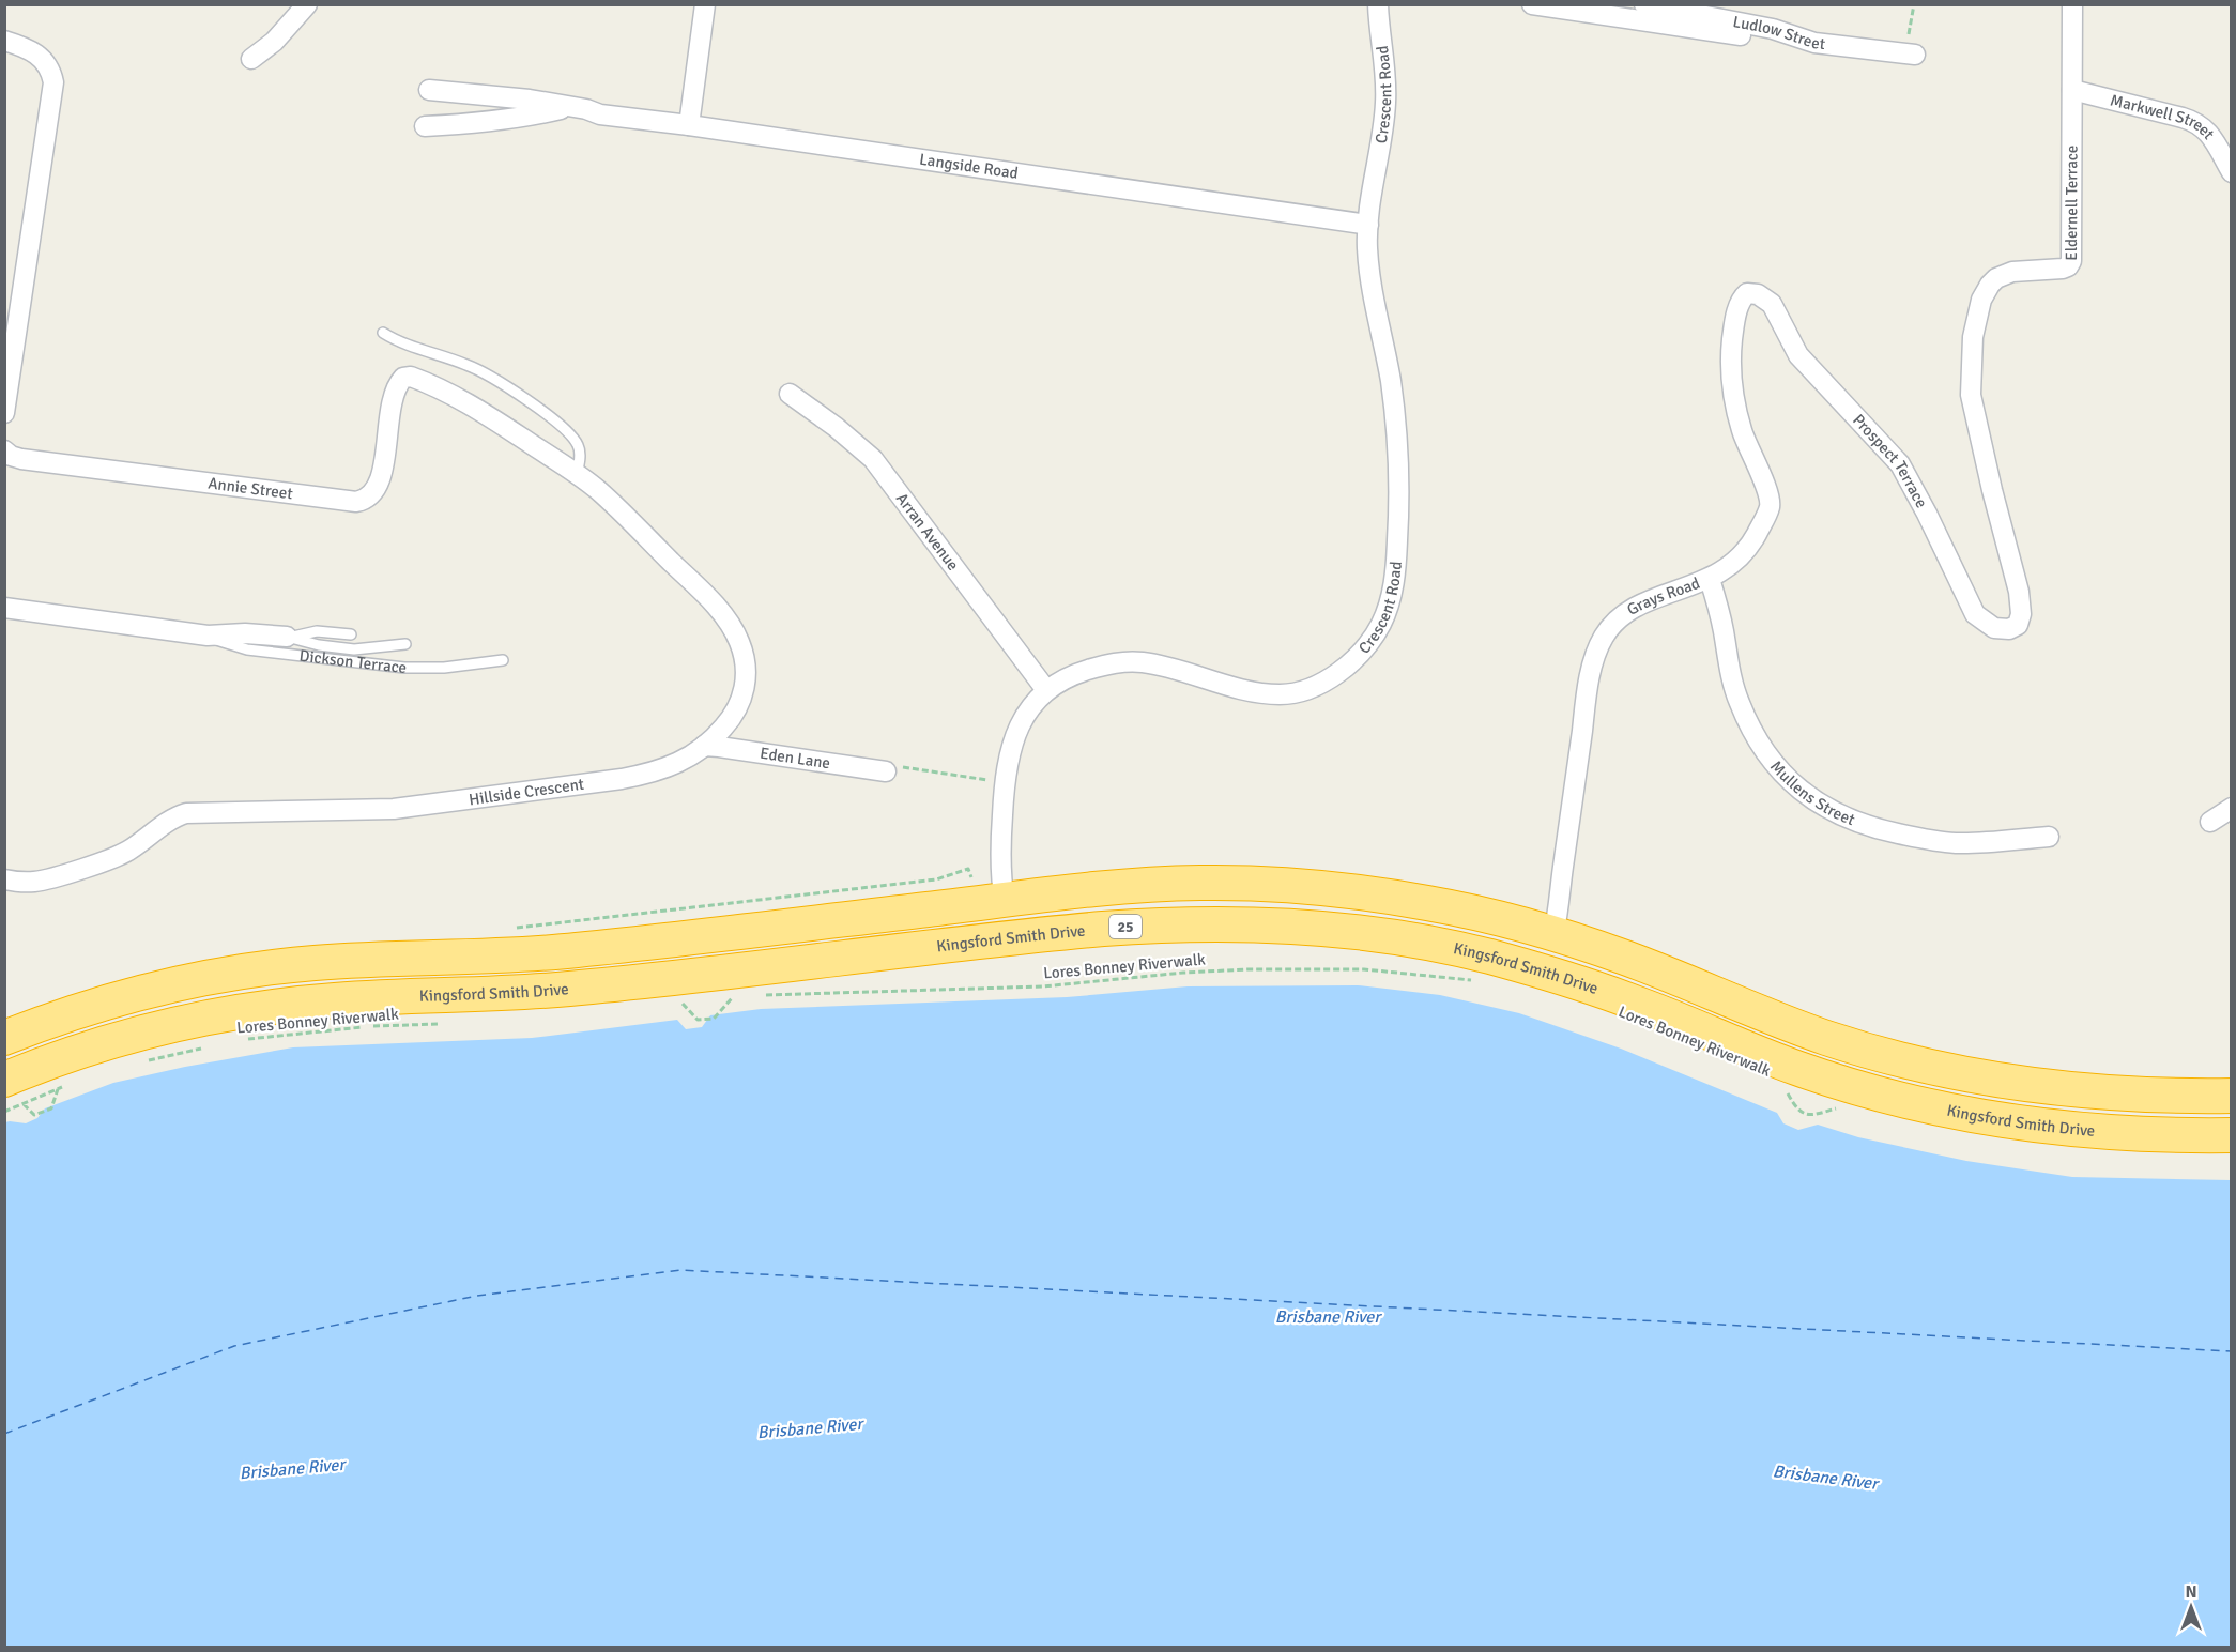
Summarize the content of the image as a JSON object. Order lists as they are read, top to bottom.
{
  "streets": {
    "highway": ["25", "Kingsford Smith Drive"],
    "street": [
      "Ludlow Street",
      "Crescent Road",
      "Markwell Street",
      "Langside Road",
      "Eldernell Terrace",
      "Prospect Terrace",
      "Annie Street",
      "Arran Avenue",
      "Grays Road",
      "Dickson Terrace",
      "Eden Lane",
      "Hillside Crescent",
      "Mullens Street"
    ],
    "path": ["Lores Bonney Riverwalk"]
  },
  "crossings": [
    ["Crescent Road", "Langside Road"],
    ["Crescent Road", "Arran Avenue"],
    ["Markwell Street", "Eldernell Terrace"],
    ["Eldernell Terrace", "Prospect Terrace"],
    ["Prospect Terrace", "Grays Road"],
    ["Annie Street", "Hillside Crescent"],
    ["Grays Road", "Mullens Street"],
    ["Eden Lane", "Hillside Crescent"]
  ],
  "water": ["Brisbane River"],
  "north": "top"
}
